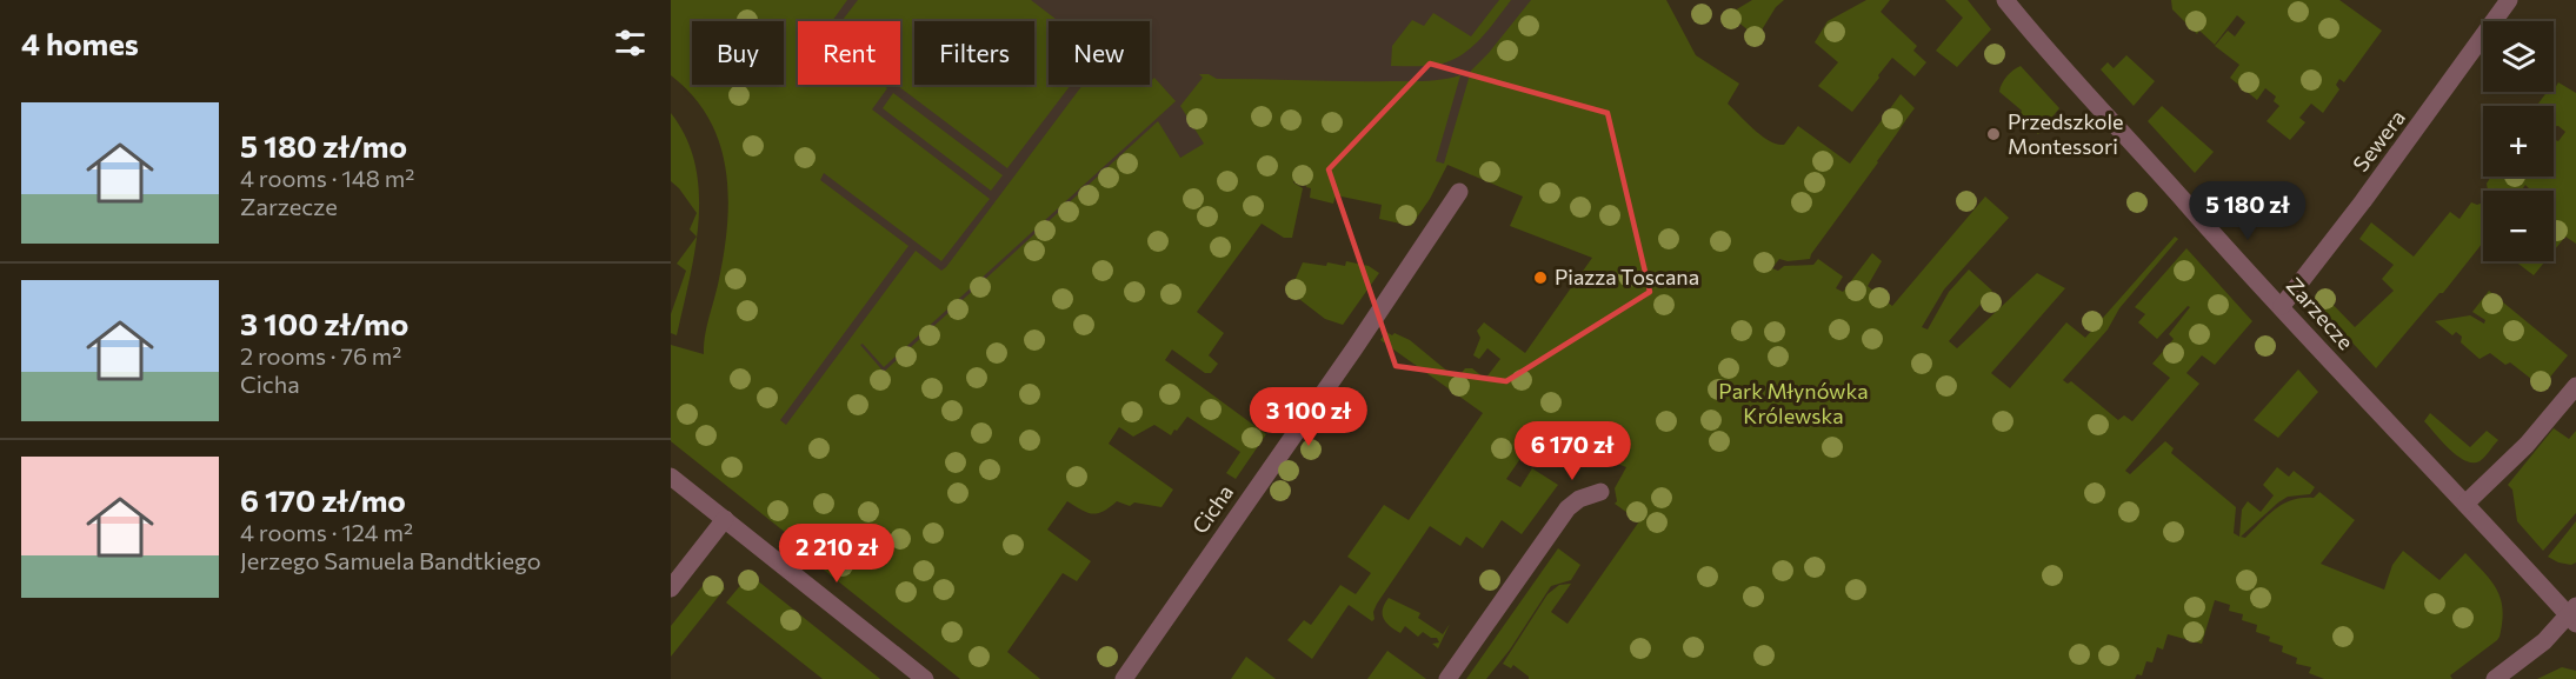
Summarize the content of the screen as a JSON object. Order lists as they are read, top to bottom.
{
  "streets": {
    "street": ["Sewera", "Zarzecze", "Cicha"]
  },
  "crossings": [
    ["Sewera", "Zarzecze"]
  ],
  "parks": ["Park Młynówka Królewska"],
  "places": ["Przedszkole Montessori", "Piazza Toscana"],
  "page": {
    "heading": "4 homes",
    "map_buttons": ["+", "−"],
    "chip": [
      "Buy",
      "Rent",
      "Filters",
      "New"
    ],
    "list": [
      {
        "name": "5 180 zł/mo",
        "note": "4 rooms · 148 m² · Zarzecze"
      },
      {
        "name": "3 100 zł/mo",
        "note": "2 rooms · 76 m² · Cicha"
      },
      {
        "name": "6 170 zł/mo",
        "note": "4 rooms · 124 m² · Jerzego Samuela Bandtkiego"
      }
    ],
    "price": [
      "5 180 zł",
      "3 100 zł",
      "6 170 zł",
      "2 210 zł"
    ]
  }
}
